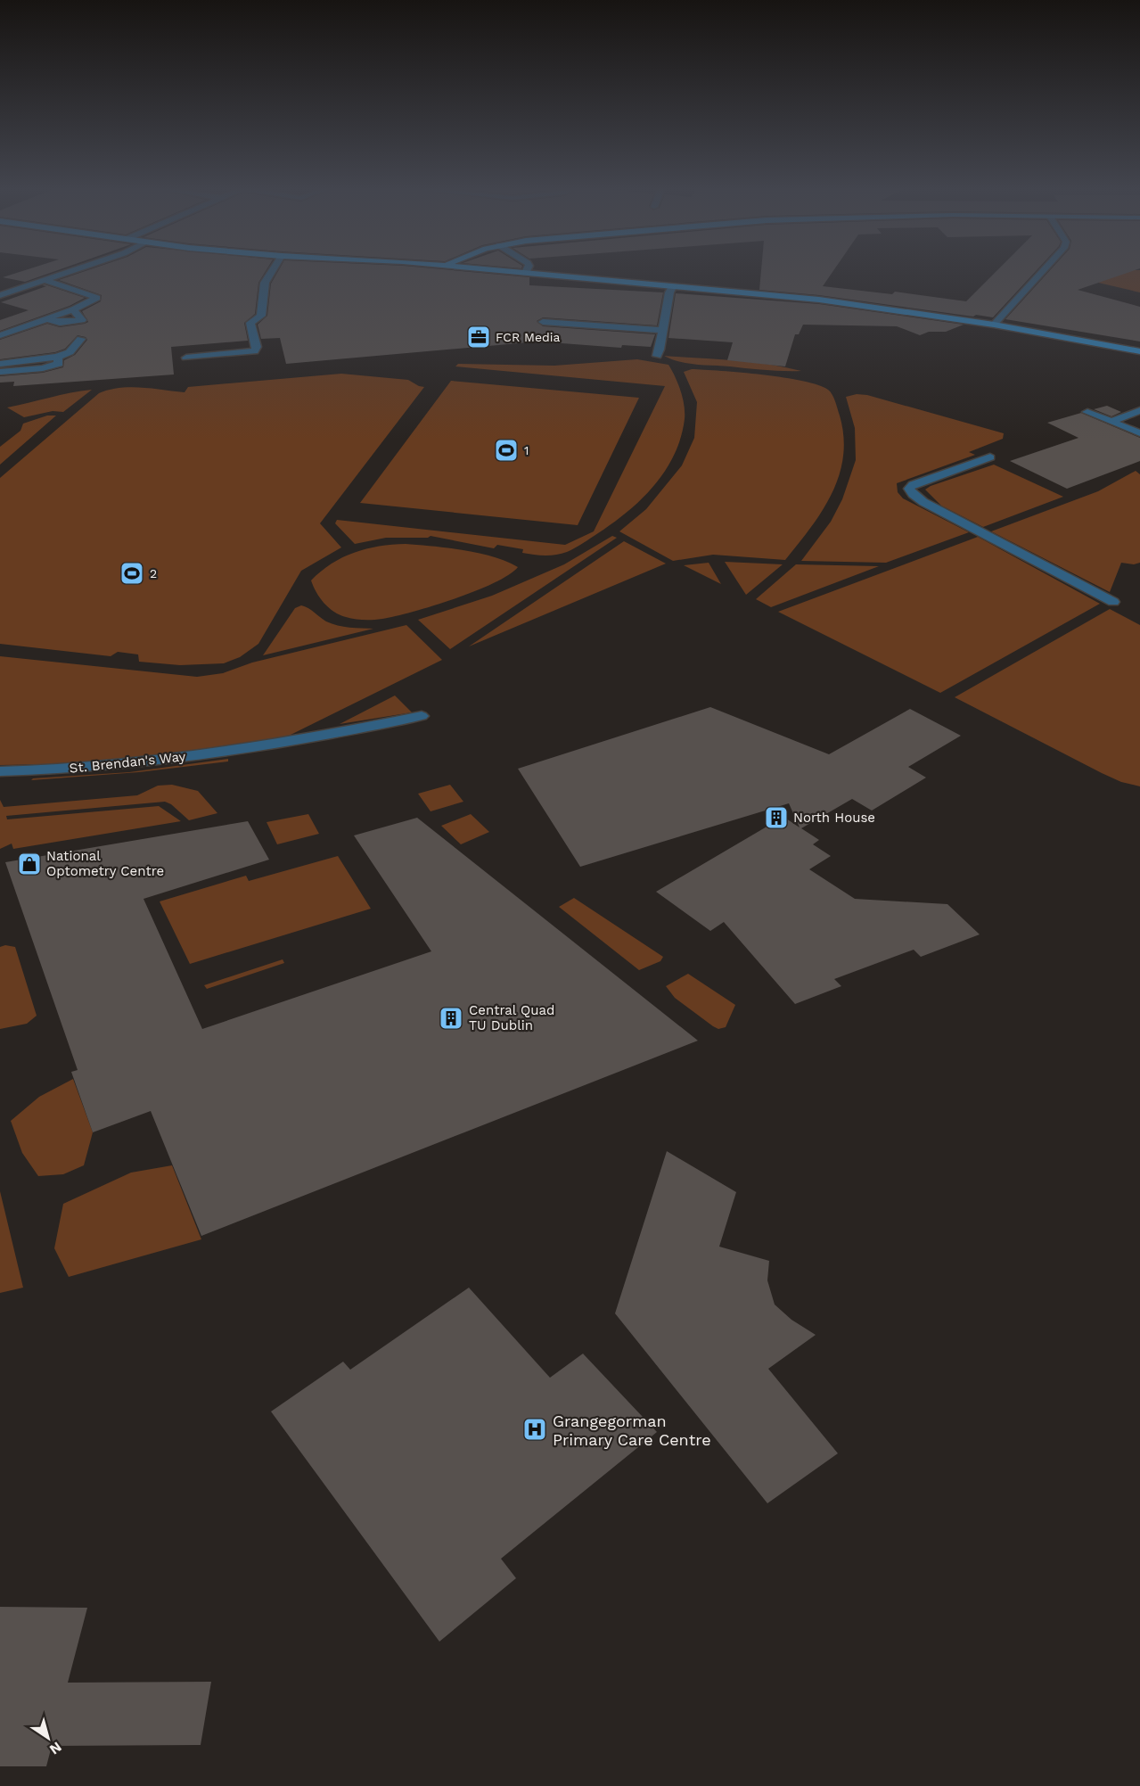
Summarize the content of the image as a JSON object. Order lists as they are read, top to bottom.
{
  "streets": {
    "street": ["St. Brendan's Way"]
  },
  "places": {
    "office": ["FCR Media"],
    "sports": ["1", "2"],
    "building": ["North House", "Central Quad TU Dublin"],
    "shop": ["National Optometry Centre"],
    "hospital": ["Grangegorman Primary Care Centre"]
  },
  "north": "bottom right"
}
